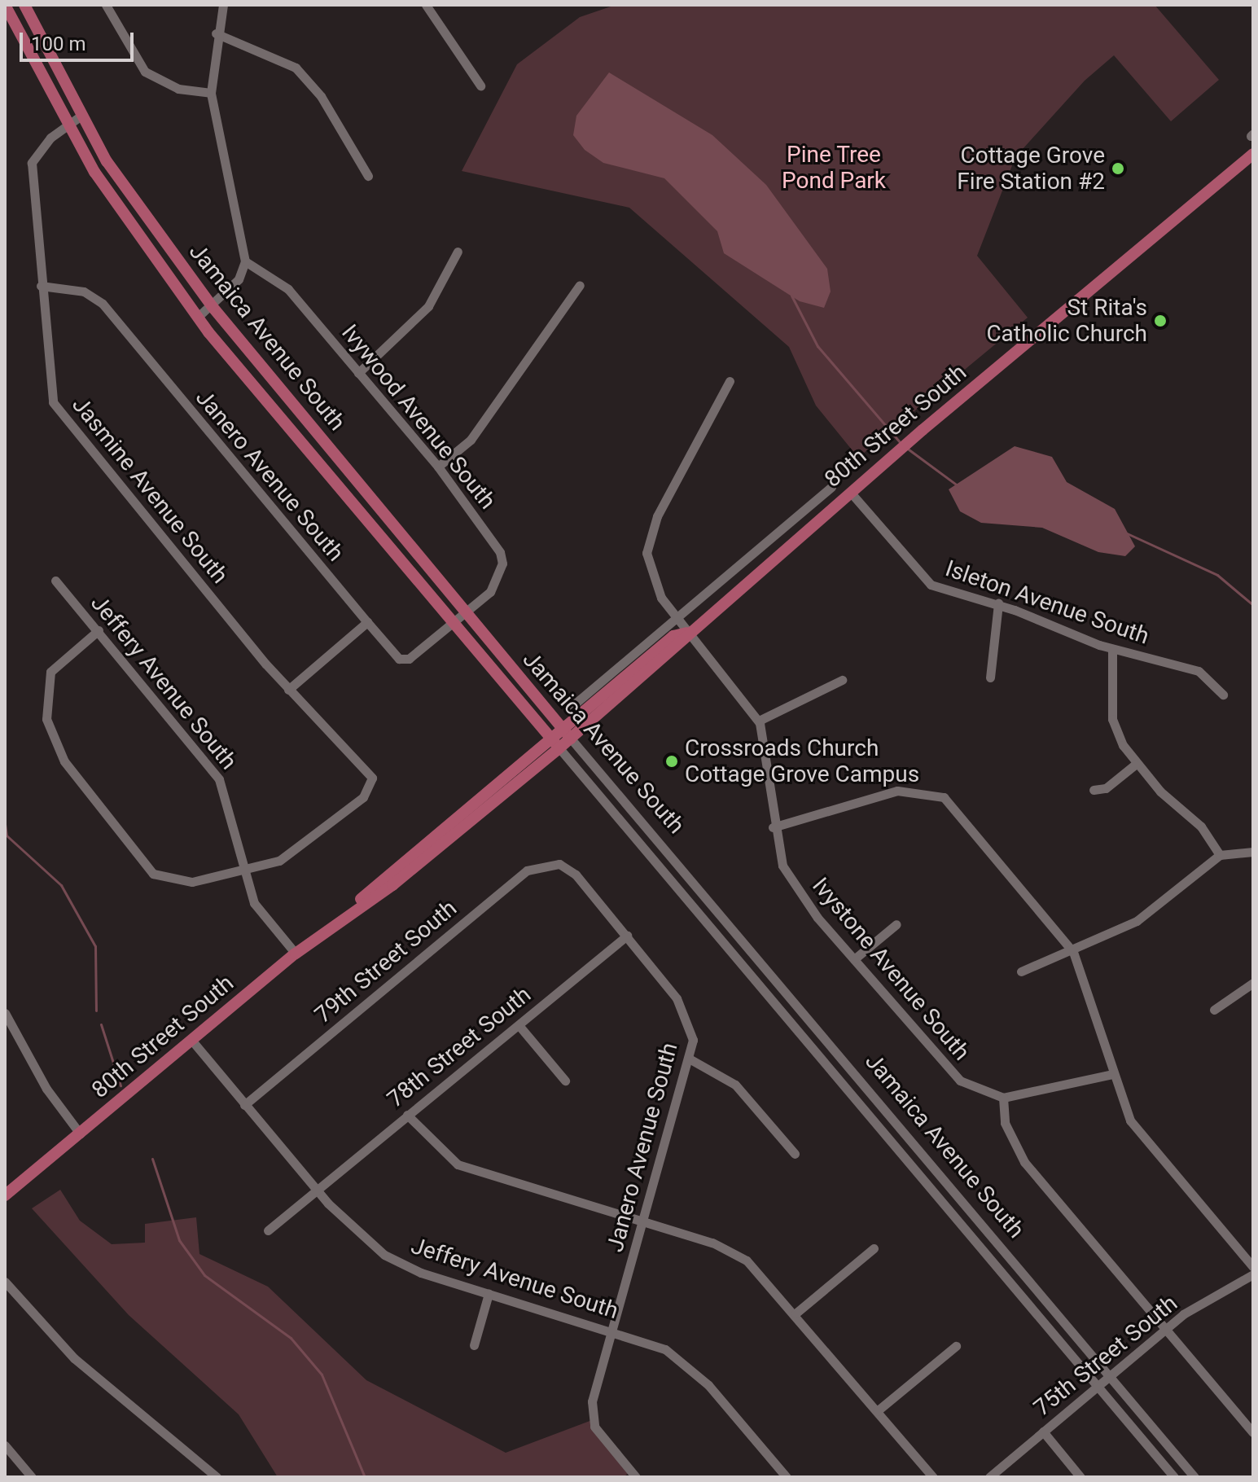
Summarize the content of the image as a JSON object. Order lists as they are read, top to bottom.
{
  "streets": {
    "main road": ["Jamaica Avenue South", "80th Street South"],
    "street": [
      "Ivywood Avenue South",
      "Janero Avenue South",
      "Jasmine Avenue South",
      "Isleton Avenue South",
      "Jeffery Avenue South",
      "79th Street South",
      "Ivystone Avenue South",
      "78th Street South",
      "75th Street South"
    ]
  },
  "crossings": [
    ["Jamaica Avenue South", "Ivywood Avenue South"],
    ["Jamaica Avenue South", "80th Street South"],
    ["Jamaica Avenue South", "Janero Avenue South"],
    ["Jamaica Avenue South", "Jasmine Avenue South"],
    ["Jamaica Avenue South", "75th Street South"],
    ["Ivywood Avenue South", "Janero Avenue South"],
    ["80th Street South", "Isleton Avenue South"],
    ["80th Street South", "Jeffery Avenue South"],
    ["Janero Avenue South", "Jasmine Avenue South"],
    ["Janero Avenue South", "Jeffery Avenue South"],
    ["Janero Avenue South", "79th Street South"],
    ["Janero Avenue South", "78th Street South"],
    ["Jeffery Avenue South", "79th Street South"],
    ["Jeffery Avenue South", "78th Street South"]
  ],
  "parks": ["Pine Tree Pond Park"],
  "places": ["Cottage Grove Fire Station #2", "St Rita's Catholic Church", "Crossroads Church Cottage Grove Campus"],
  "scale_bar": "100 m"
}
